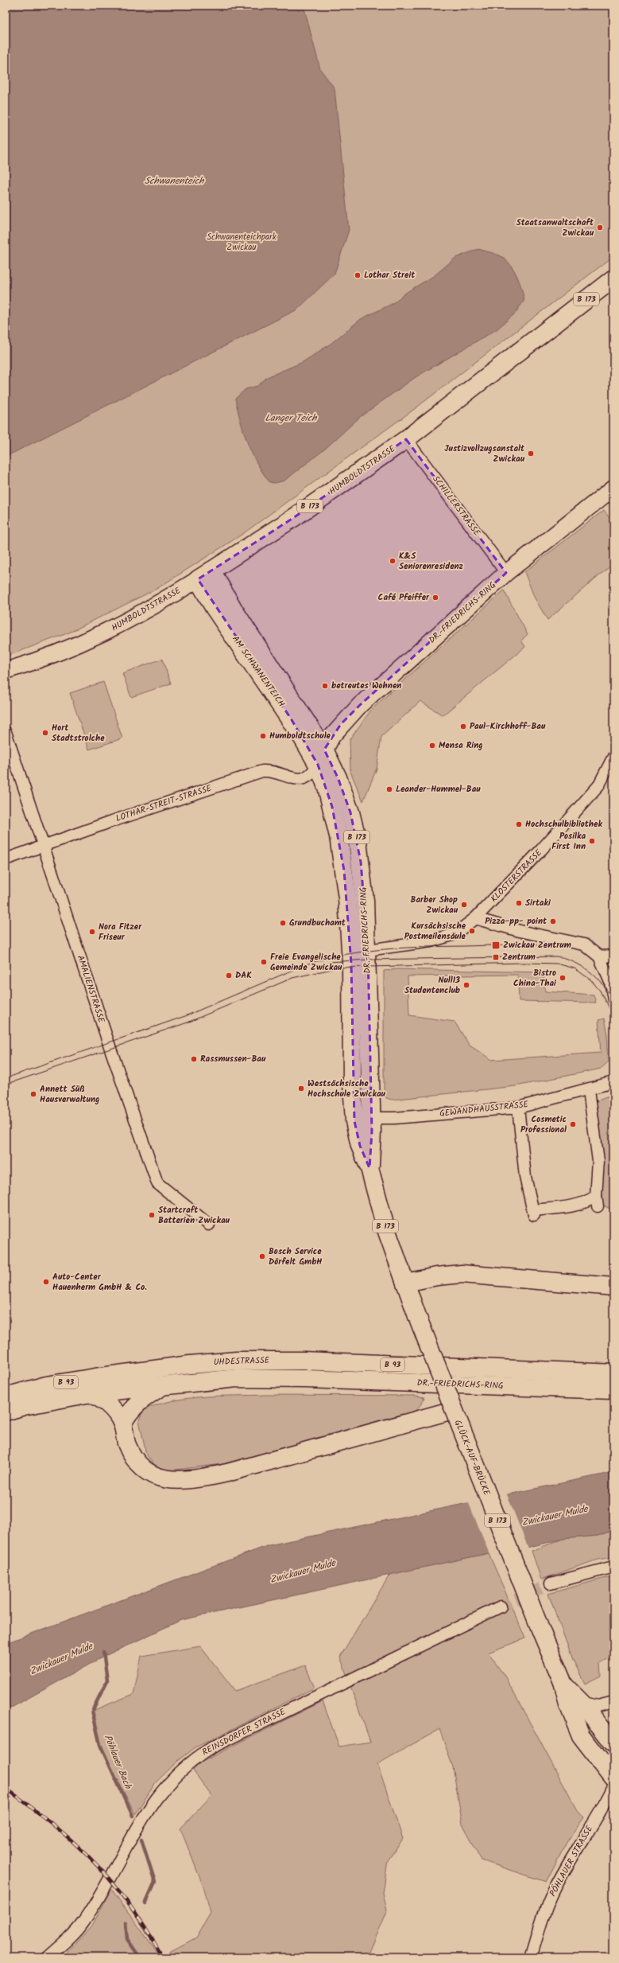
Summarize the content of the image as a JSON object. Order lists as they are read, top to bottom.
{
  "streets": {
    "main road": [
      "B 173",
      "HUMBOLDTSTRASSE",
      "DR.-FRIEDRICHS-RING",
      "AM SCHWANENTEICH",
      "UHDESTRASSE",
      "B 93",
      "GLÜCK-AUF-BRÜCKE"
    ],
    "street": [
      "SCHILLERSTRASSE",
      "LOTHAR-STREIT-STRASSE",
      "KLOSTERSTRASSE",
      "AMALIENSTRASSE",
      "GEWANDHAUSSTRASSE",
      "REINSDORFER STRASSE",
      "PÖHLAUER STRASSE"
    ]
  },
  "crossings": [
    ["B 173", "GLÜCK-AUF-BRÜCKE"],
    ["HUMBOLDTSTRASSE", "SCHILLERSTRASSE"],
    ["HUMBOLDTSTRASSE", "AM SCHWANENTEICH"],
    ["SCHILLERSTRASSE", "DR.-FRIEDRICHS-RING"],
    ["DR.-FRIEDRICHS-RING", "AM SCHWANENTEICH"],
    ["DR.-FRIEDRICHS-RING", "LOTHAR-STREIT-STRASSE"],
    ["DR.-FRIEDRICHS-RING", "KLOSTERSTRASSE"],
    ["DR.-FRIEDRICHS-RING", "GEWANDHAUSSTRASSE"],
    ["DR.-FRIEDRICHS-RING", "UHDESTRASSE"],
    ["DR.-FRIEDRICHS-RING", "GLÜCK-AUF-BRÜCKE"],
    ["AM SCHWANENTEICH", "LOTHAR-STREIT-STRASSE"],
    ["LOTHAR-STREIT-STRASSE", "AMALIENSTRASSE"]
  ],
  "water": [
    "Schwanenteich",
    "Langer Teich",
    "Zwickauer Mulde",
    "Pöhlauer Bach"
  ],
  "parks": ["Schwanenteichpark Zwickau"],
  "places": {
    "other": [
      "Staatsanwaltschaft Zwickau",
      "Lothar Streit",
      "Justizvollzugsanstalt Zwickau",
      "K&S Seniorenresidenz",
      "Café Pfeiffer",
      "betreutes Wohnen",
      "Paul-Kirchhoff-Bau",
      "Hort Stadtstrolche",
      "Humboldtschule",
      "Mensa Ring",
      "Leander-Hummel-Bau",
      "Hochschulbibliothek",
      "Posilka First Inn",
      "Sirtaki",
      "Barber Shop Zwickau",
      "Pizza-pp- point",
      "Grundbuchamt",
      "Kursächsische Postmeilensäule",
      "Nora Fitzer Friseur",
      "Freie Evangelische Gemeinde Zwickau",
      "DAK",
      "Bistro China-Thai",
      "Null13 Studentenclub",
      "Rassmussen-Bau",
      "Westsächsische Hochschule Zwickau",
      "Annett Süß Hausverwaltung",
      "Cosmetic Professional",
      "Startcraft Batterien Zwickau",
      "Bosch Service Dörfelt GmbH",
      "Auto-Center Hauenherm GmbH & Co."
    ],
    "transit": ["Zwickau Zentrum", "Zentrum"]
  }
}
